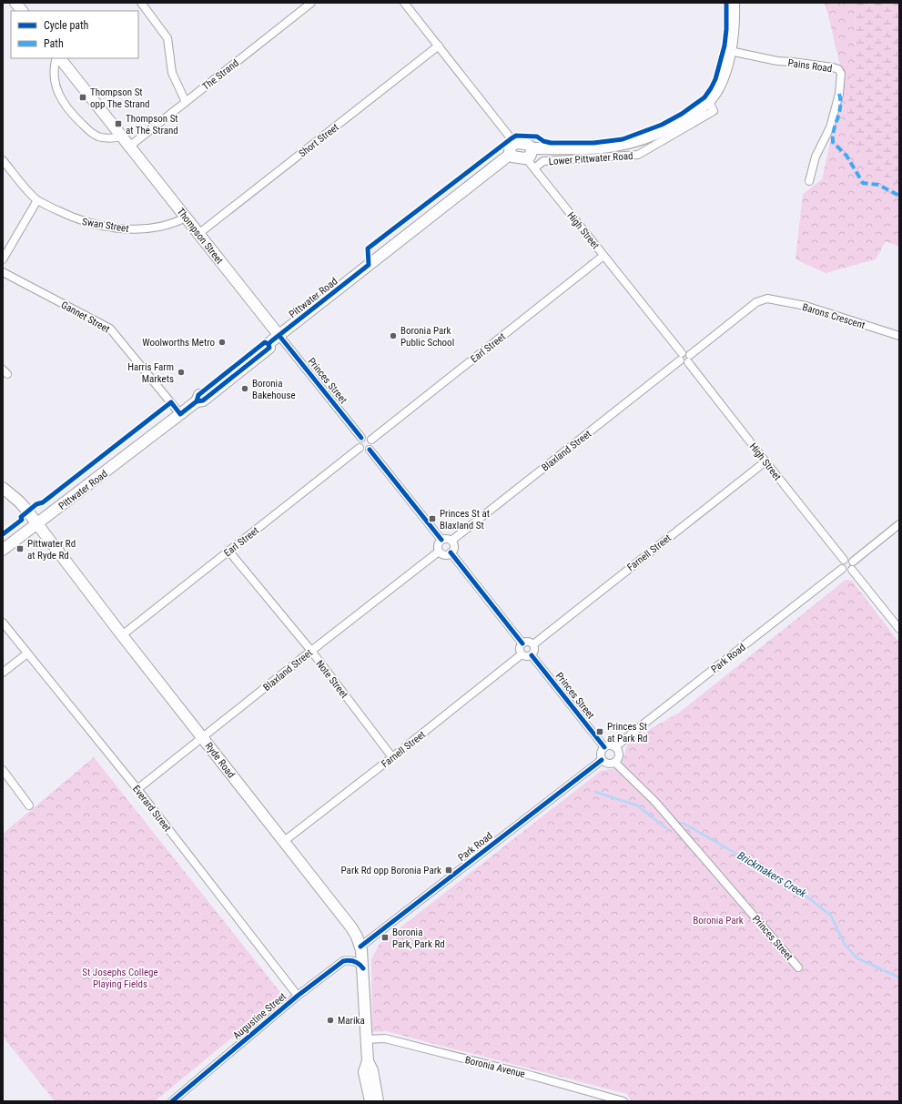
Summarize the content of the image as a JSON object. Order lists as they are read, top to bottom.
{
  "streets": {
    "main road": ["Thompson Street", "Pittwater Road", "Ryde Road"],
    "street": [
      "Pains Road",
      "The Strand",
      "Short Street",
      "Lower Pittwater Road",
      "Swan Street",
      "High Street",
      "Barons Crescent",
      "Gannet Street",
      "Earl Street",
      "Princes Street",
      "Blaxland Street",
      "Farnell Street",
      "Park Road",
      "Note Street",
      "Everard Street",
      "Augustine Street",
      "Boronia Avenue"
    ]
  },
  "crossings": [
    ["The Strand", "Thompson Street"],
    ["Short Street", "Thompson Street"],
    ["Lower Pittwater Road", "High Street"],
    ["Swan Street", "Thompson Street"],
    ["High Street", "Pittwater Road"],
    ["High Street", "Earl Street"],
    ["High Street", "Blaxland Street"],
    ["High Street", "Farnell Street"],
    ["High Street", "Park Road"],
    ["Thompson Street", "Pittwater Road"],
    ["Thompson Street", "Princes Street"],
    ["Pittwater Road", "Gannet Street"],
    ["Pittwater Road", "Princes Street"],
    ["Pittwater Road", "Ryde Road"],
    ["Barons Crescent", "Blaxland Street"],
    ["Earl Street", "Princes Street"],
    ["Earl Street", "Note Street"],
    ["Earl Street", "Ryde Road"],
    ["Princes Street", "Farnell Street"],
    ["Princes Street", "Park Road"],
    ["Blaxland Street", "Note Street"],
    ["Blaxland Street", "Ryde Road"],
    ["Blaxland Street", "Everard Street"],
    ["Farnell Street", "Note Street"],
    ["Farnell Street", "Ryde Road"],
    ["Park Road", "Ryde Road"],
    ["Ryde Road", "Augustine Street"],
    ["Ryde Road", "Boronia Avenue"],
    ["Everard Street", "Augustine Street"]
  ],
  "water": ["Brickmakers Creek"],
  "parks": ["Boronia Park", "St Josephs College Playing Fields"],
  "places": {
    "transit": [
      "Thompson St opp The Strand",
      "Thompson St at The Strand",
      "Princes St at Blaxland St",
      "Pittwater Rd at Ryde Rd",
      "Princes St at Park Rd",
      "Park Rd opp Boronia Park",
      "Boronia Park, Park Rd"
    ],
    "other": [
      "Boronia Park Public School",
      "Woolworths Metro",
      "Harris Farm Markets",
      "Boronia Bakehouse",
      "Marika"
    ]
  },
  "legend": ["Cycle path", "Path"]
}
